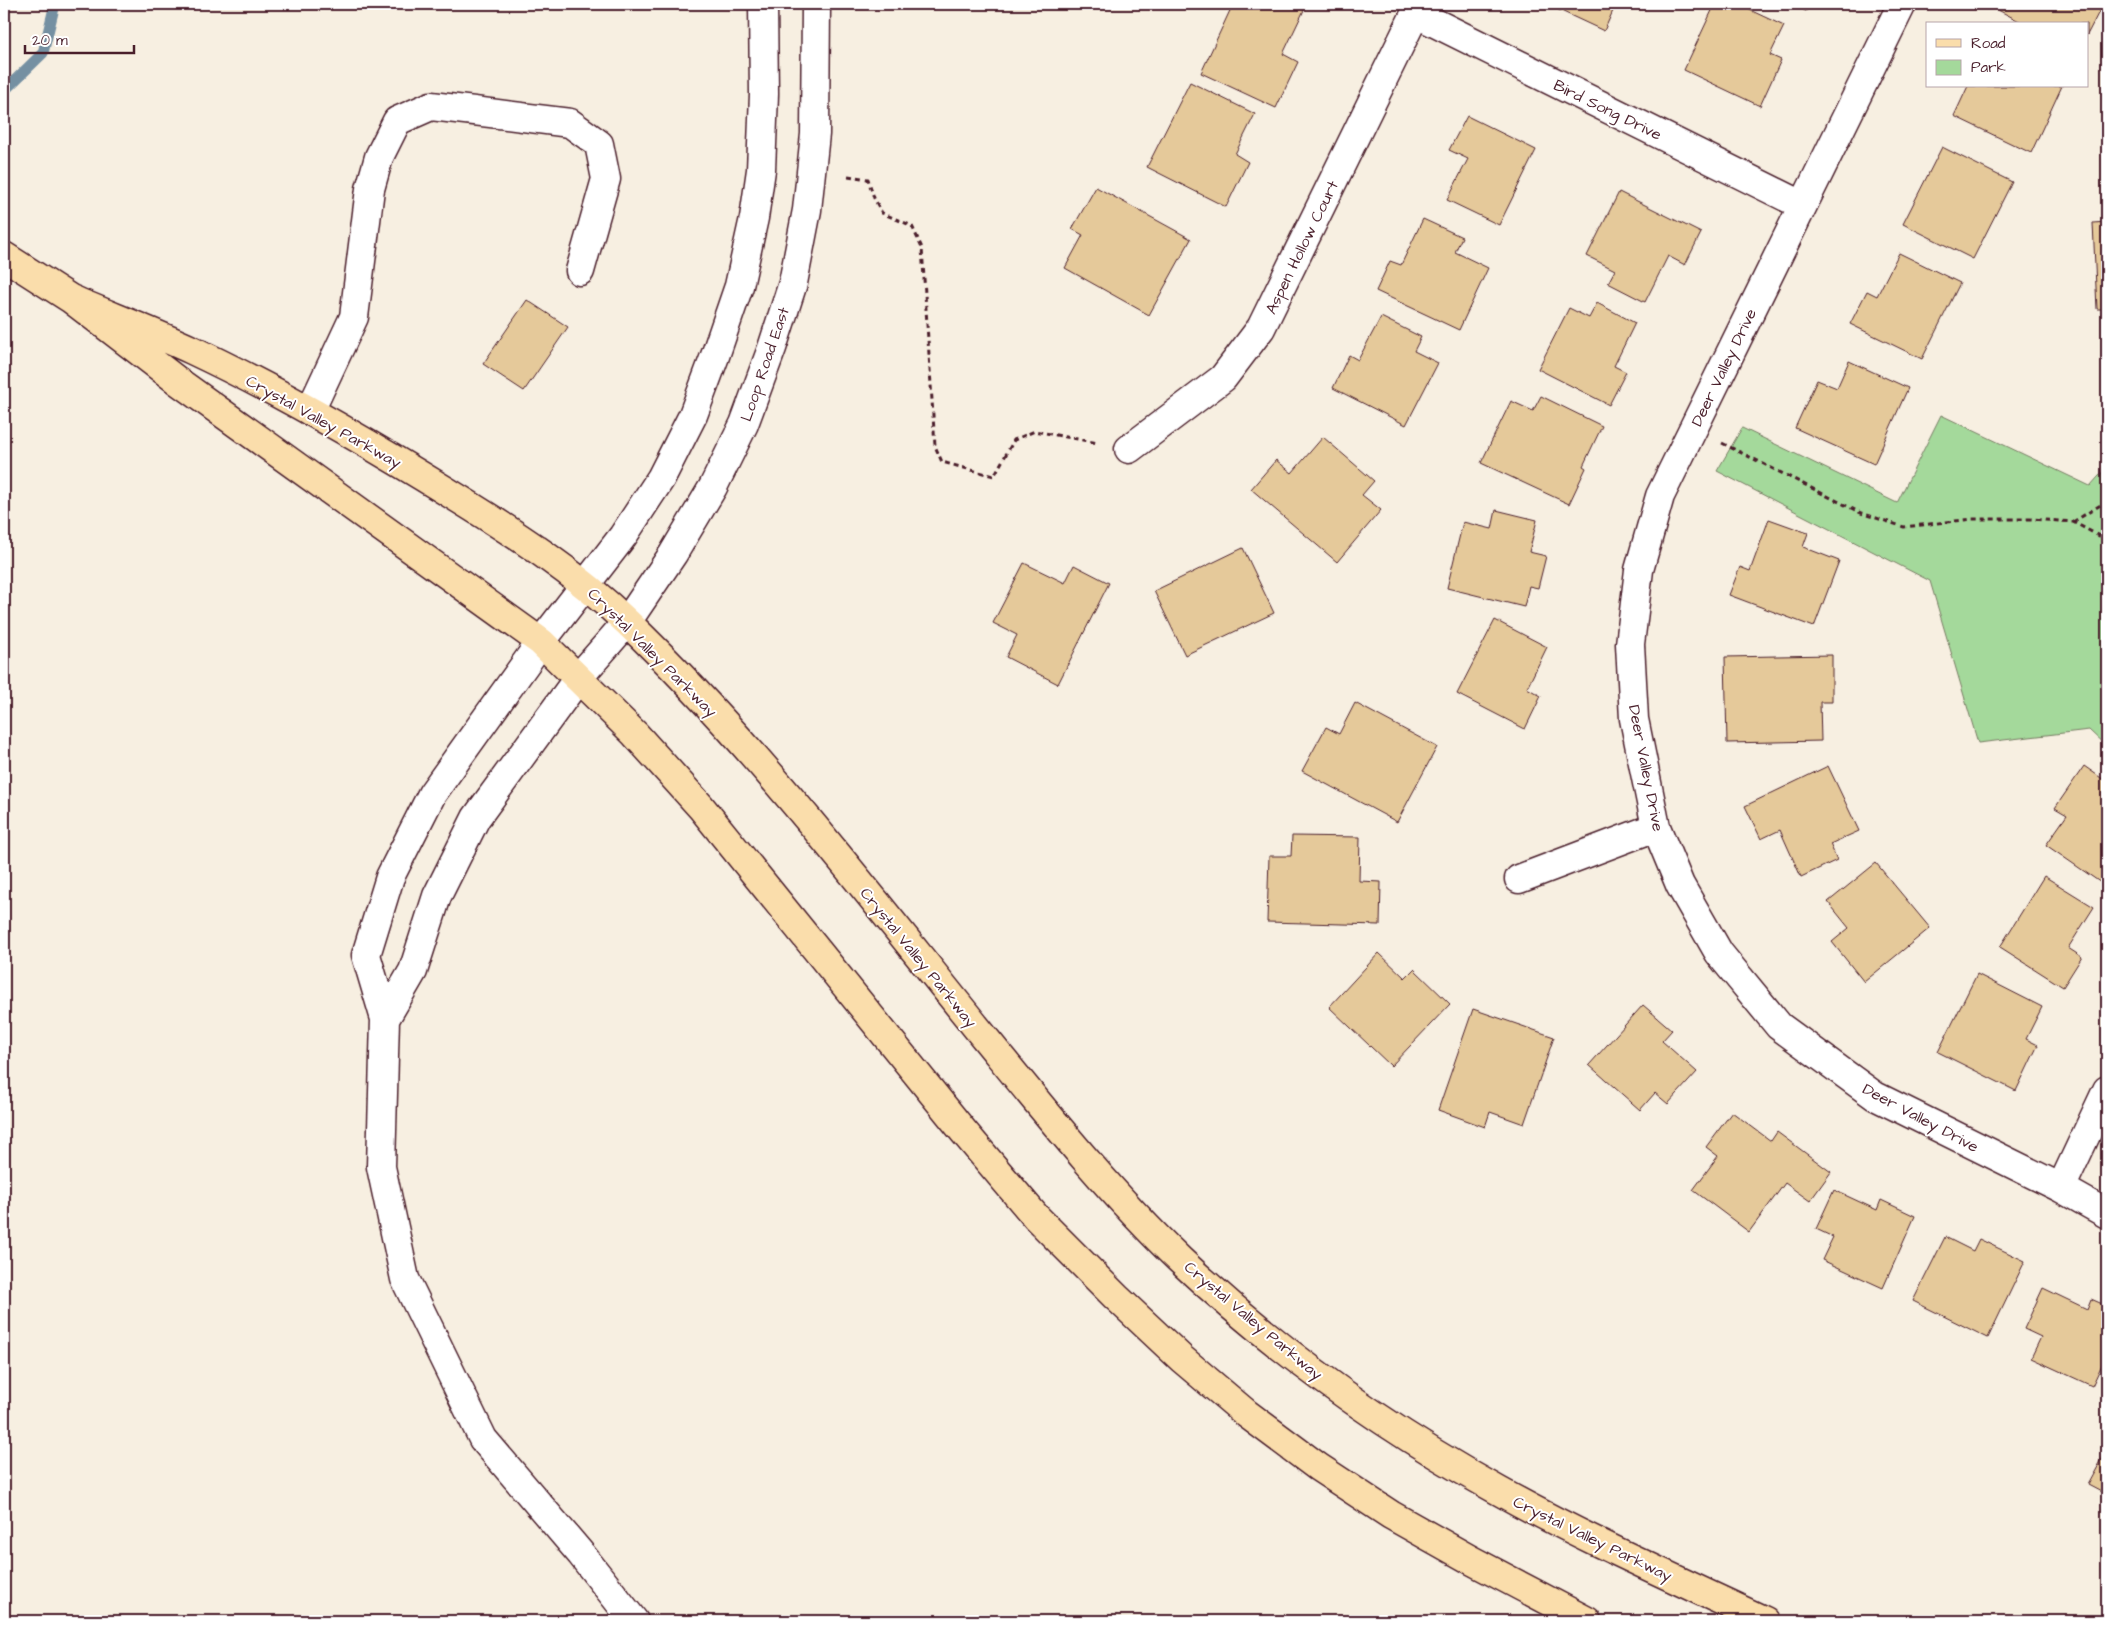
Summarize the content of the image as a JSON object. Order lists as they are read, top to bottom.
{
  "streets": {
    "main road": ["Crystal Valley Parkway"],
    "street": [
      "Bird Song Drive",
      "Aspen Hollow Court",
      "Loop Road East",
      "Deer Valley Drive"
    ]
  },
  "crossings": [
    ["Bird Song Drive", "Aspen Hollow Court"],
    ["Bird Song Drive", "Deer Valley Drive"],
    ["Loop Road East", "Crystal Valley Parkway"]
  ],
  "legend": ["Road", "Park"],
  "scale_bar": "20 m"
}
